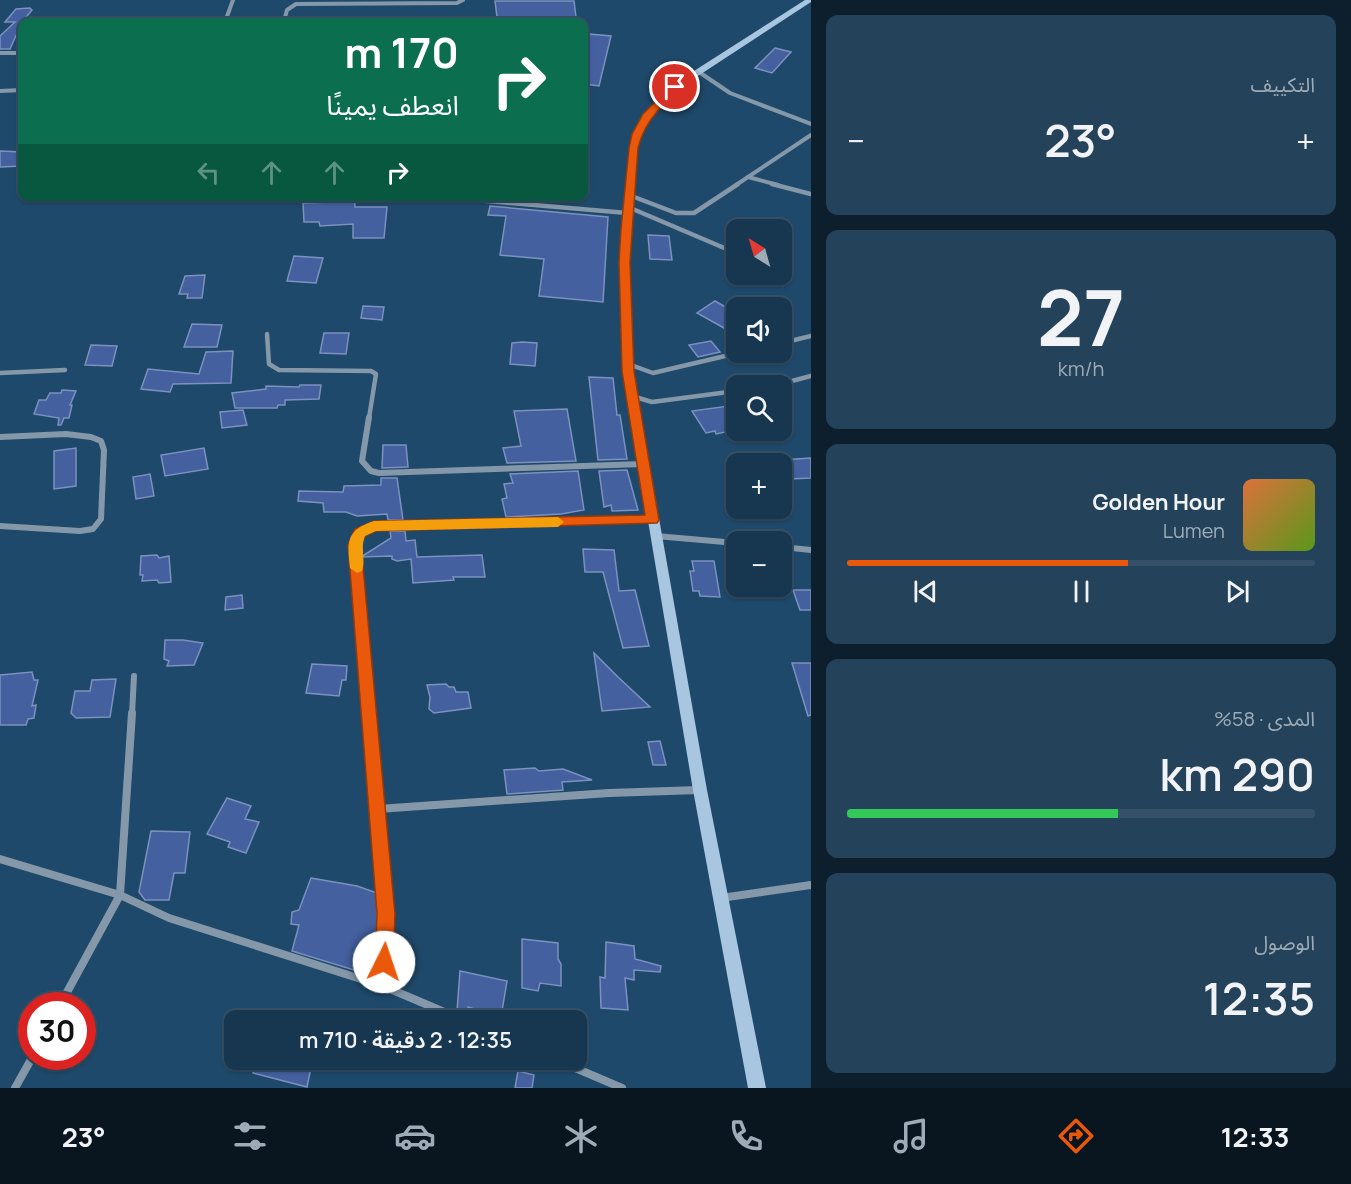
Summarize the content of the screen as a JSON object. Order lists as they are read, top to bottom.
{
  "north": "top left",
  "page": {
    "tile": [
      "التكييف",
      ["27", "km/h"],
      ["المدى · 58%", "290 km"],
      ["الوصول", "12:35"]
    ],
    "turn": ["170 m", "انعطف يمينًا"],
    "heat": ["−", "23°", "+"],
    "map_buttons": ["+", "−"],
    "song": ["Golden Hour", "Lumen"],
    "limit": "30",
    "trip": "12:35 · 2 دقيقة · 710 m",
    "tabs": ["12:33", "23°"]
  }
}
